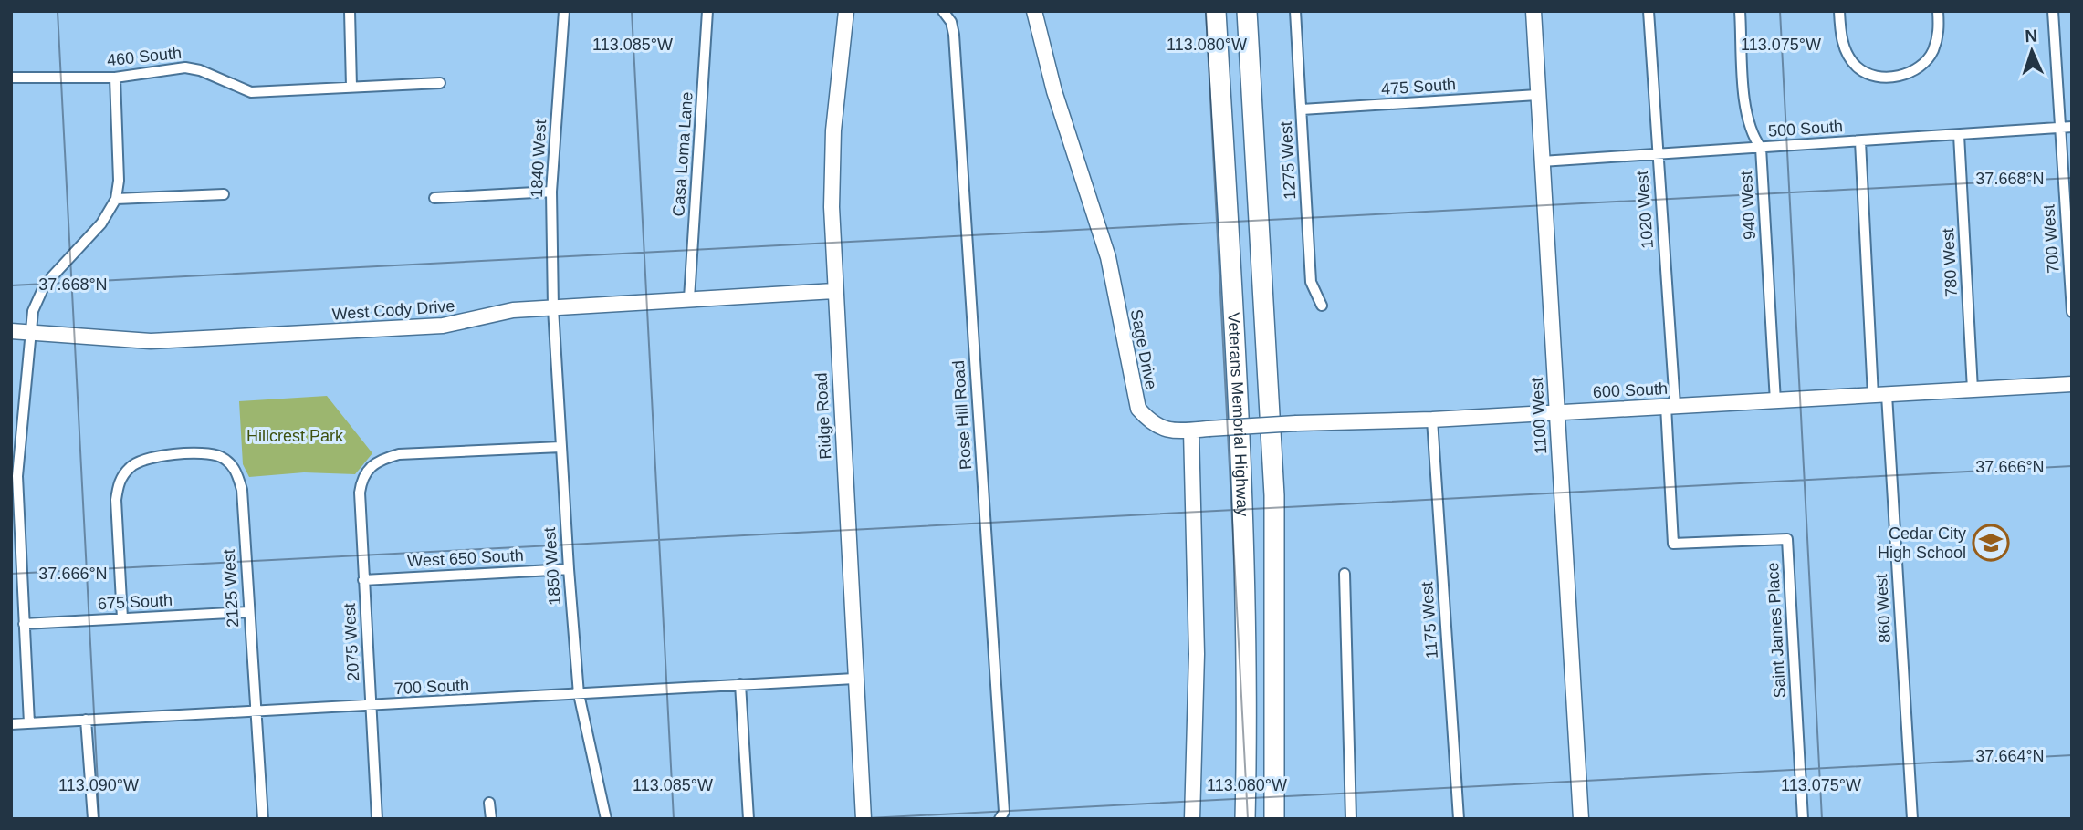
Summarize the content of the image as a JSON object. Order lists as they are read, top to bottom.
{
  "streets": {
    "highway": ["Veterans Memorial Highway"],
    "street": [
      "460 South",
      "475 South",
      "500 South",
      "Casa Loma Lane",
      "1840 West",
      "1275 West",
      "940 West",
      "1020 West",
      "700 West",
      "780 West",
      "West Cody Drive",
      "Sage Drive",
      "600 South",
      "Rose Hill Road",
      "Ridge Road",
      "1100 West",
      "West 650 South",
      "1850 West",
      "2125 West",
      "675 South",
      "860 West",
      "1175 West",
      "Saint James Place",
      "2075 West",
      "700 South"
    ]
  },
  "crossings": [
    ["475 South", "1275 West"],
    ["475 South", "1100 West"],
    ["500 South", "940 West"],
    ["500 South", "1020 West"],
    ["500 South", "700 West"],
    ["500 South", "780 West"],
    ["500 South", "1100 West"],
    ["500 South", "860 West"],
    ["Casa Loma Lane", "West Cody Drive"],
    ["1840 West", "West Cody Drive"],
    ["1840 West", "1850 West"],
    ["940 West", "600 South"],
    ["1020 West", "600 South"],
    ["1020 West", "Saint James Place"],
    ["780 West", "600 South"],
    ["West Cody Drive", "Ridge Road"],
    ["West Cody Drive", "1850 West"],
    ["Sage Drive", "600 South"],
    ["600 South", "1100 West"],
    ["600 South", "860 West"],
    ["600 South", "1175 West"],
    ["600 South", "Saint James Place"],
    ["Ridge Road", "700 South"],
    ["West 650 South", "1850 West"],
    ["West 650 South", "2075 West"],
    ["1850 West", "2075 West"],
    ["1850 West", "700 South"],
    ["2125 West", "675 South"],
    ["2125 West", "700 South"],
    ["2075 West", "700 South"]
  ],
  "parks": ["Hillcrest Park"],
  "places": {
    "school or university": ["Cedar City High School"]
  },
  "north": "top",
  "coordinates": [
    "113.085°W",
    "113.080°W",
    "113.075°W",
    "37.668°N",
    "37.666°N",
    "37.664°N",
    "113.090°W"
  ]
}
